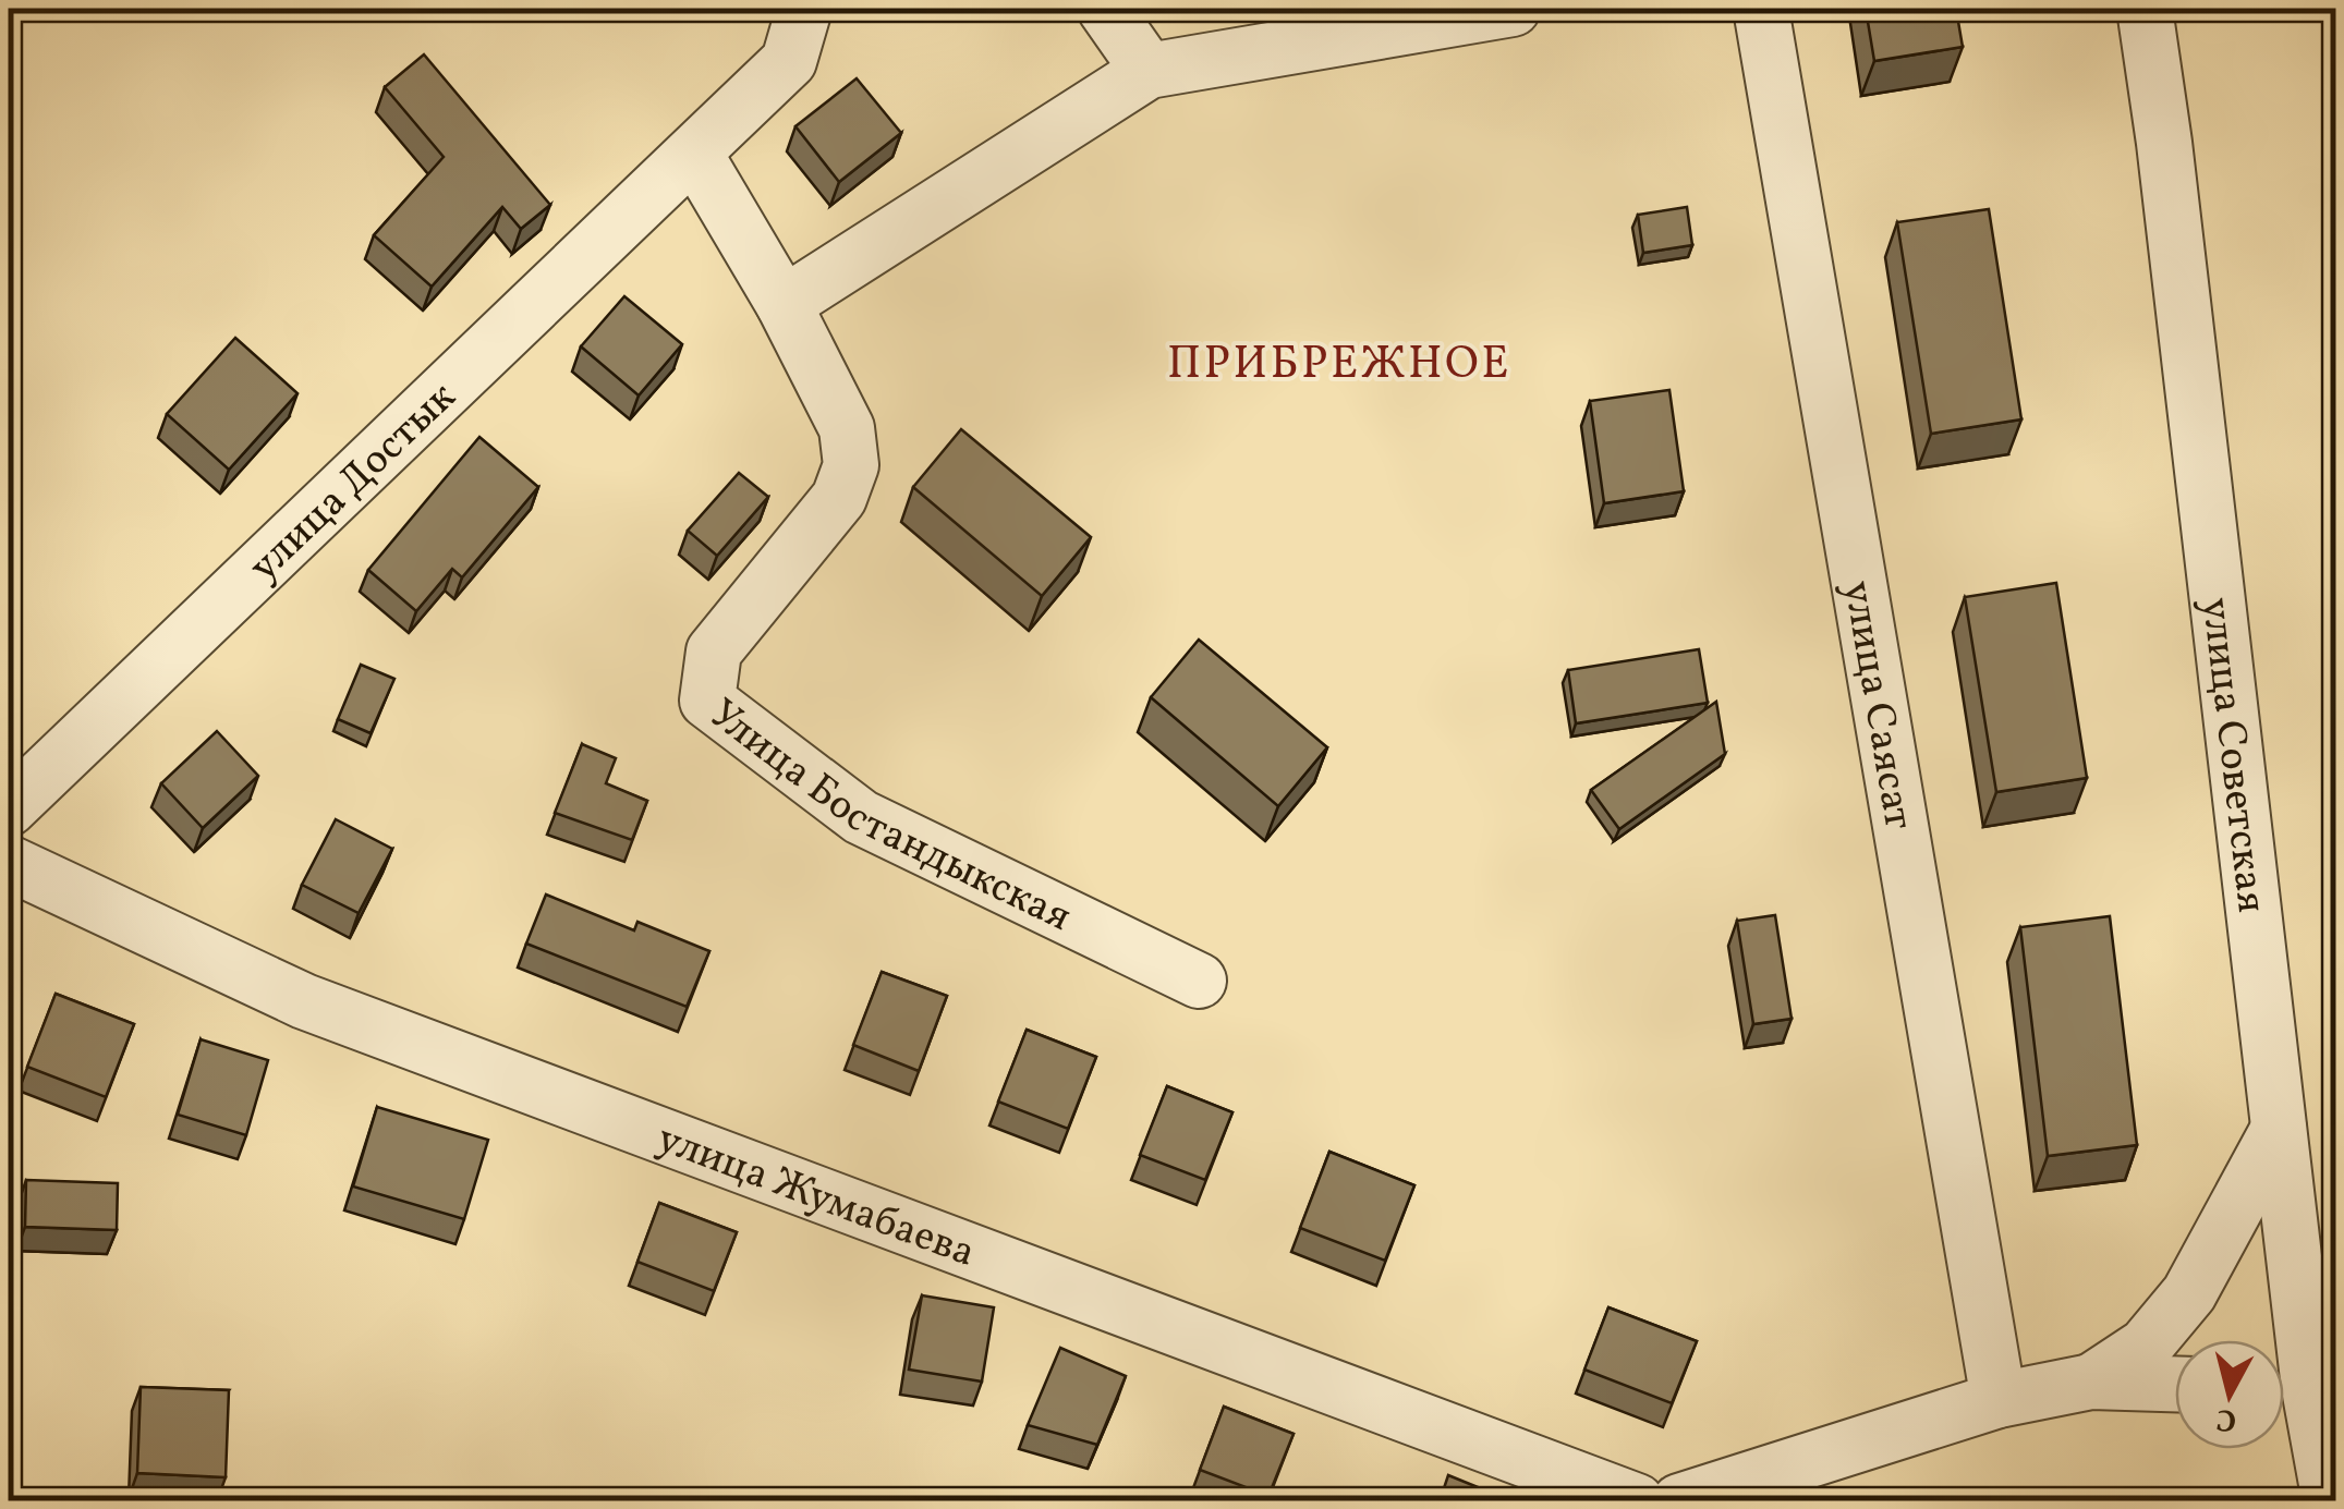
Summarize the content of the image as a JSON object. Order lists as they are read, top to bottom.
{
  "streets": {
    "street": [
      "улица Достык",
      "улица Саясат",
      "улица Советская",
      "Улица Бостандыкская",
      "улица Жумабаева"
    ]
  },
  "crossings": [
    ["улица Достык", "Улица Бостандыкская"]
  ],
  "districts": ["ПРИБРЕЖНОЕ"],
  "north": "bottom"
}
